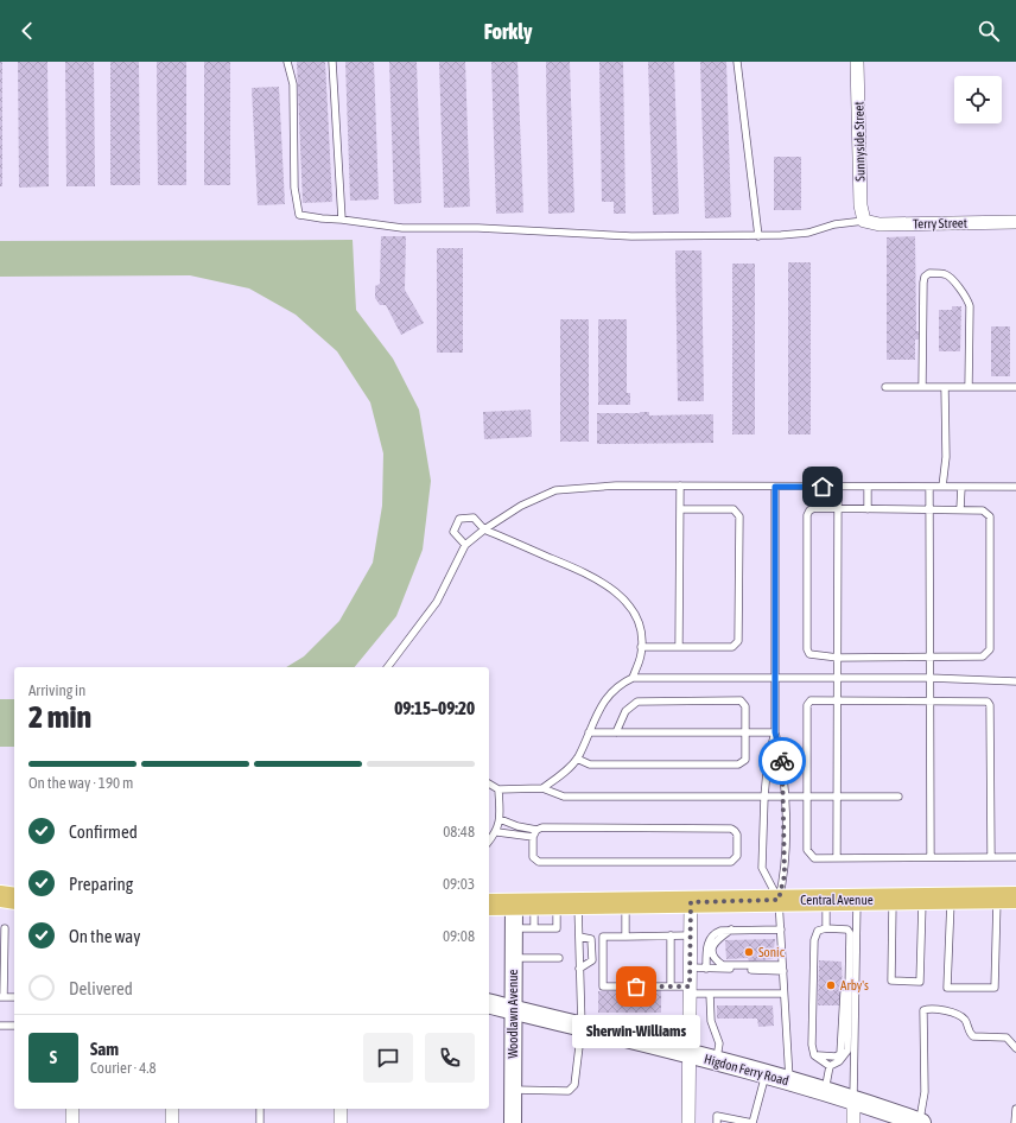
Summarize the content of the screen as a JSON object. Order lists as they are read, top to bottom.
{
  "streets": {
    "main road": ["Central Avenue", "Higdon Ferry Road"],
    "street": ["Sunnyside Street", "Terry Street", "Woodlawn Avenue"]
  },
  "crossings": [
    ["Sunnyside Street", "Terry Street"],
    ["Central Avenue", "Woodlawn Avenue"],
    ["Woodlawn Avenue", "Higdon Ferry Road"]
  ],
  "places": ["Sonic", "Arby's", "Sherwin-Williams"],
  "page": {
    "header": "Forkly",
    "heading": ["2 min", "Arriving in", "09:15–09:20"],
    "panel": ["Sam", "Courier · 4.8"],
    "bar": "On the way · 190 m",
    "list": [
      ["Confirmed", "08:48"],
      ["Preparing", "09:03"],
      ["On the way", "09:08"],
      "Delivered"
    ],
    "bubble": "Sherwin-Williams",
    "round": "S"
  }
}
